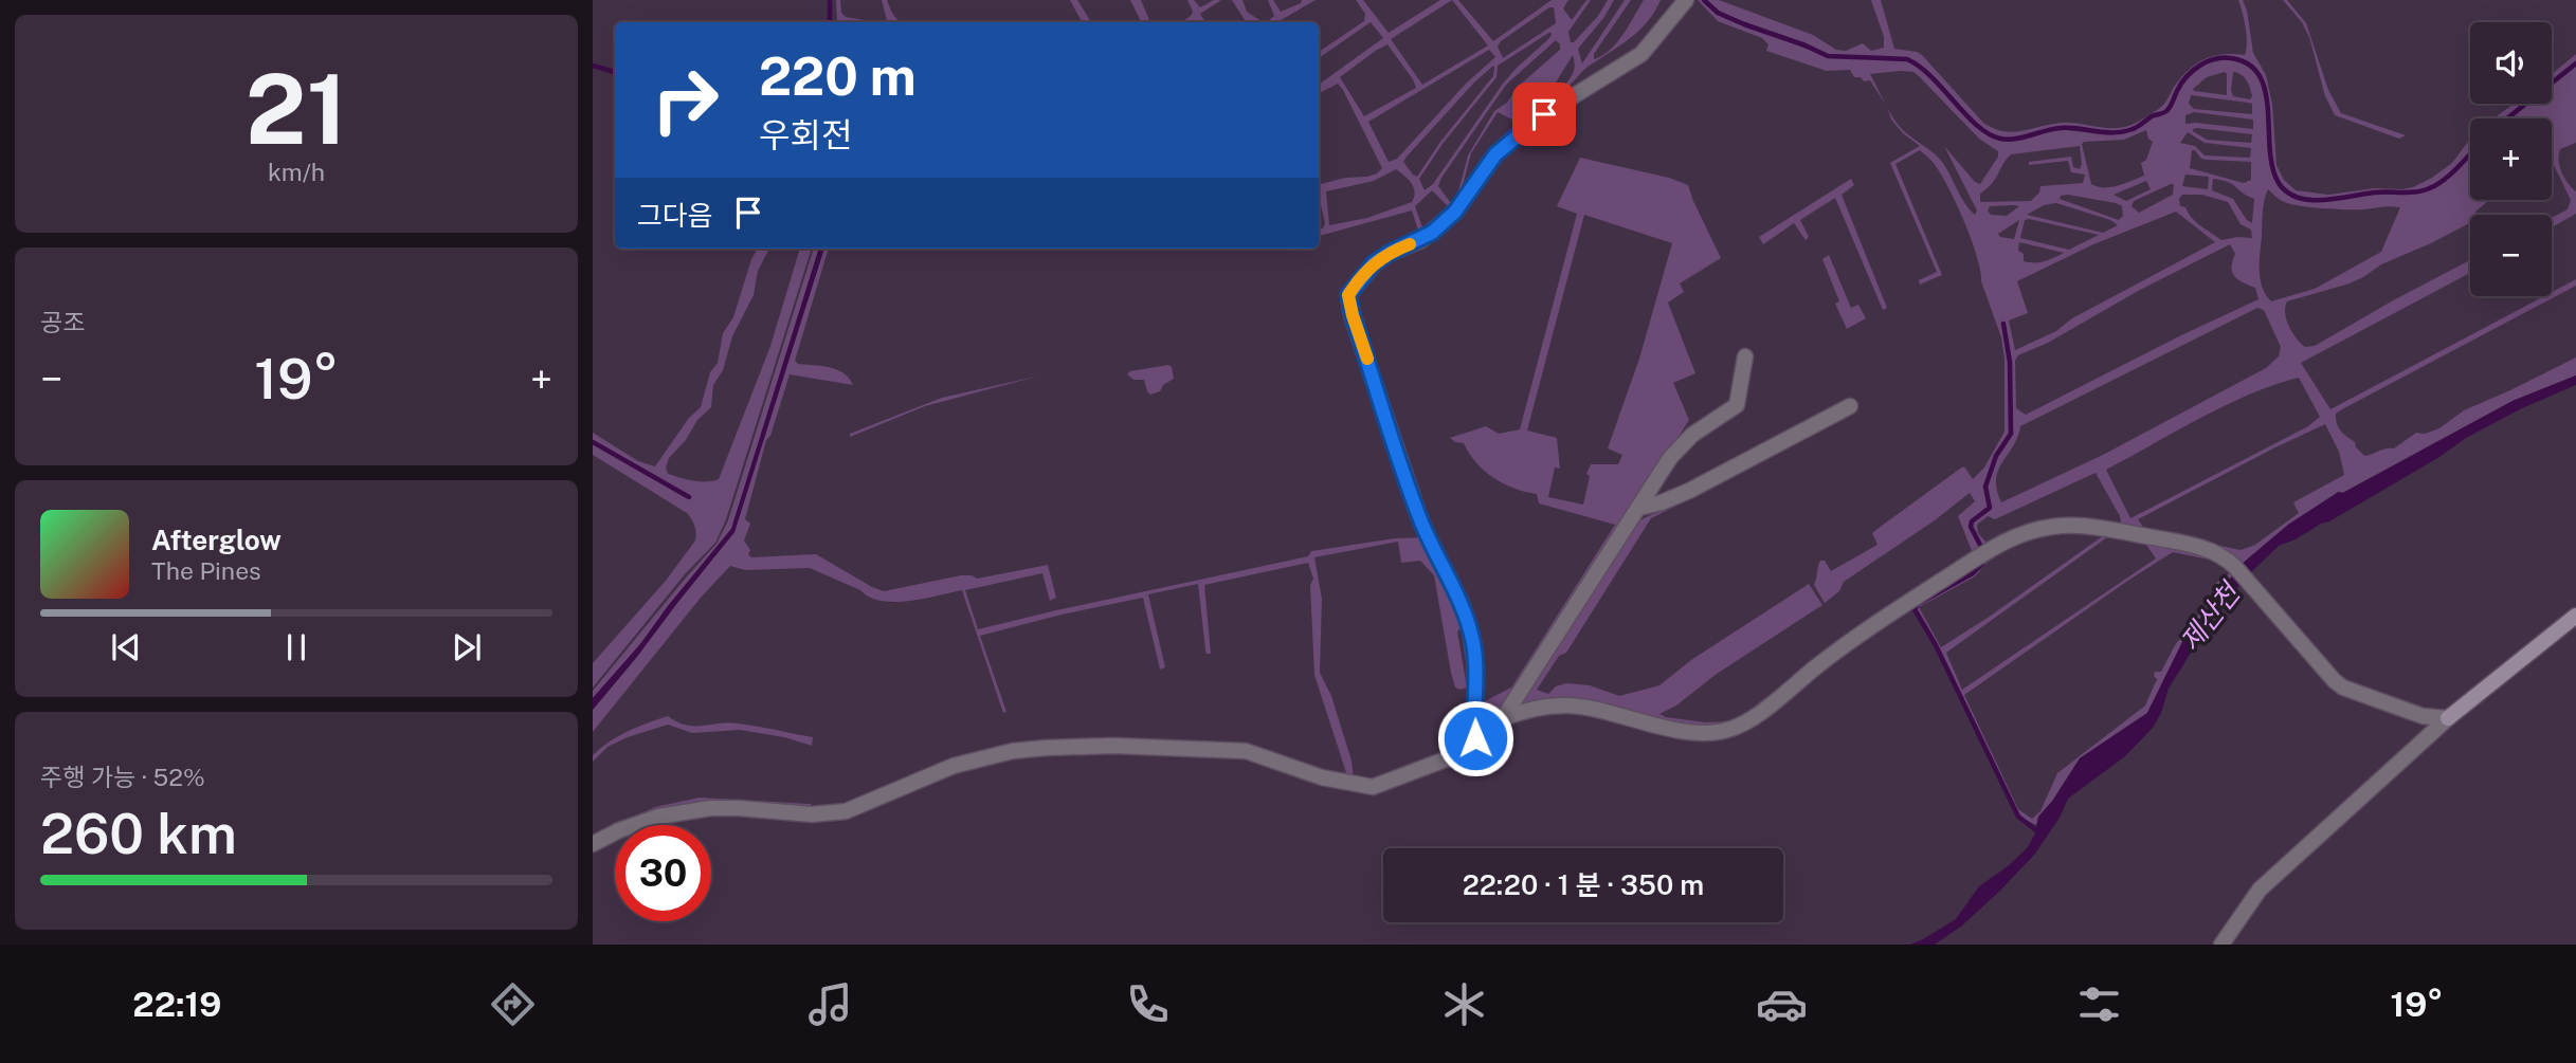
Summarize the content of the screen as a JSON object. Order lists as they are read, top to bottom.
{
  "water": ["제산천"],
  "page": {
    "tile": [
      ["21", "km/h"],
      "공조",
      ["주행 가능 · 52%", "260 km"]
    ],
    "map_buttons": ["+", "−"],
    "turn": ["220 m", "우회전"],
    "then": "그다음",
    "heat": ["−", "19°", "+"],
    "song": ["Afterglow", "The Pines"],
    "limit": "30",
    "trip": "22:20 · 1 분 · 350 m",
    "tabs": ["22:19", "19°"]
  }
}
